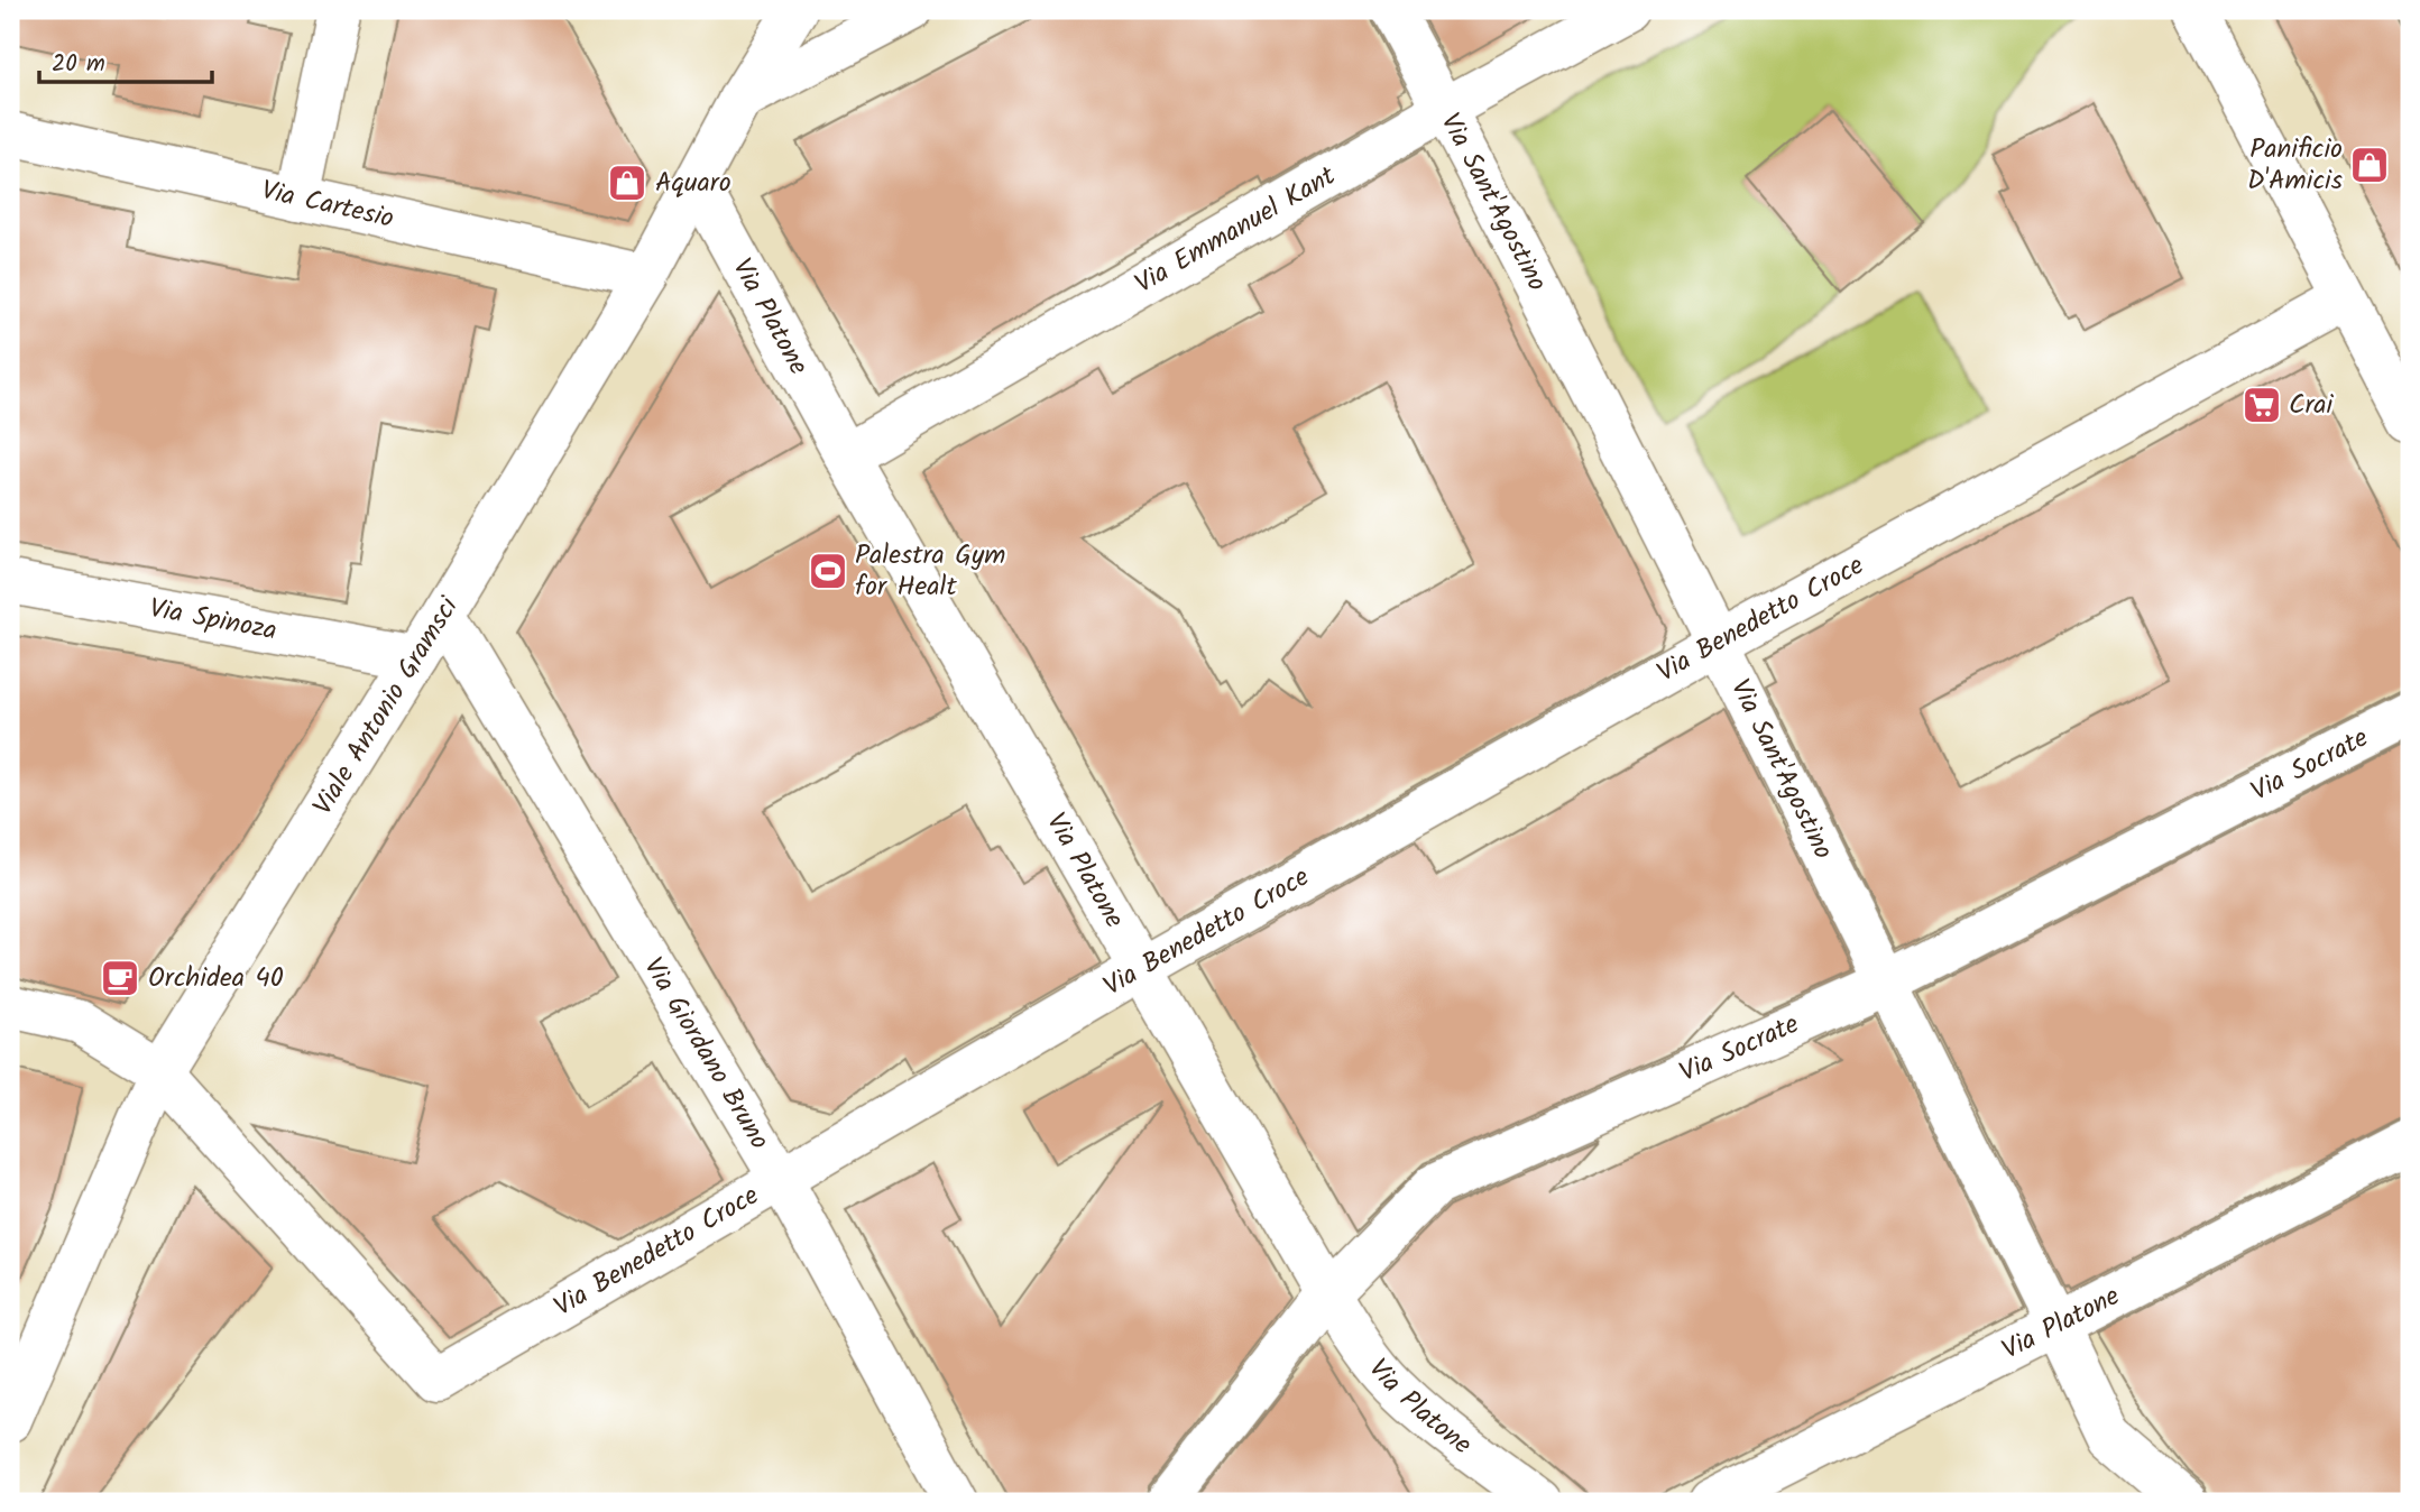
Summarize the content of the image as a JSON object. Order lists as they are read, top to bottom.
{
  "streets": {
    "street": [
      "Via Sant'Agostino",
      "Via Cartesio",
      "Via Emmanuel Kant",
      "Via Platone",
      "Via Spinoza",
      "Via Benedetto Croce",
      "Viale Antonio Gramsci",
      "Via Socrate",
      "Via Giordano Bruno"
    ]
  },
  "crossings": [
    ["Via Sant'Agostino", "Via Emmanuel Kant"],
    ["Via Sant'Agostino", "Via Platone"],
    ["Via Sant'Agostino", "Via Benedetto Croce"],
    ["Via Sant'Agostino", "Via Socrate"],
    ["Via Cartesio", "Viale Antonio Gramsci"],
    ["Via Emmanuel Kant", "Via Platone"],
    ["Via Platone", "Via Benedetto Croce"],
    ["Via Platone", "Viale Antonio Gramsci"],
    ["Via Platone", "Via Socrate"],
    ["Via Spinoza", "Viale Antonio Gramsci"],
    ["Via Benedetto Croce", "Viale Antonio Gramsci"],
    ["Via Benedetto Croce", "Via Giordano Bruno"],
    ["Viale Antonio Gramsci", "Via Giordano Bruno"]
  ],
  "places": {
    "shop": ["Panificio D'Amicis", "Aquaro"],
    "supermarket": ["Crai"],
    "sports": ["Palestra Gym for Healt"],
    "cafe": ["Orchidea 40"]
  },
  "scale_bar": "20 m"
}
